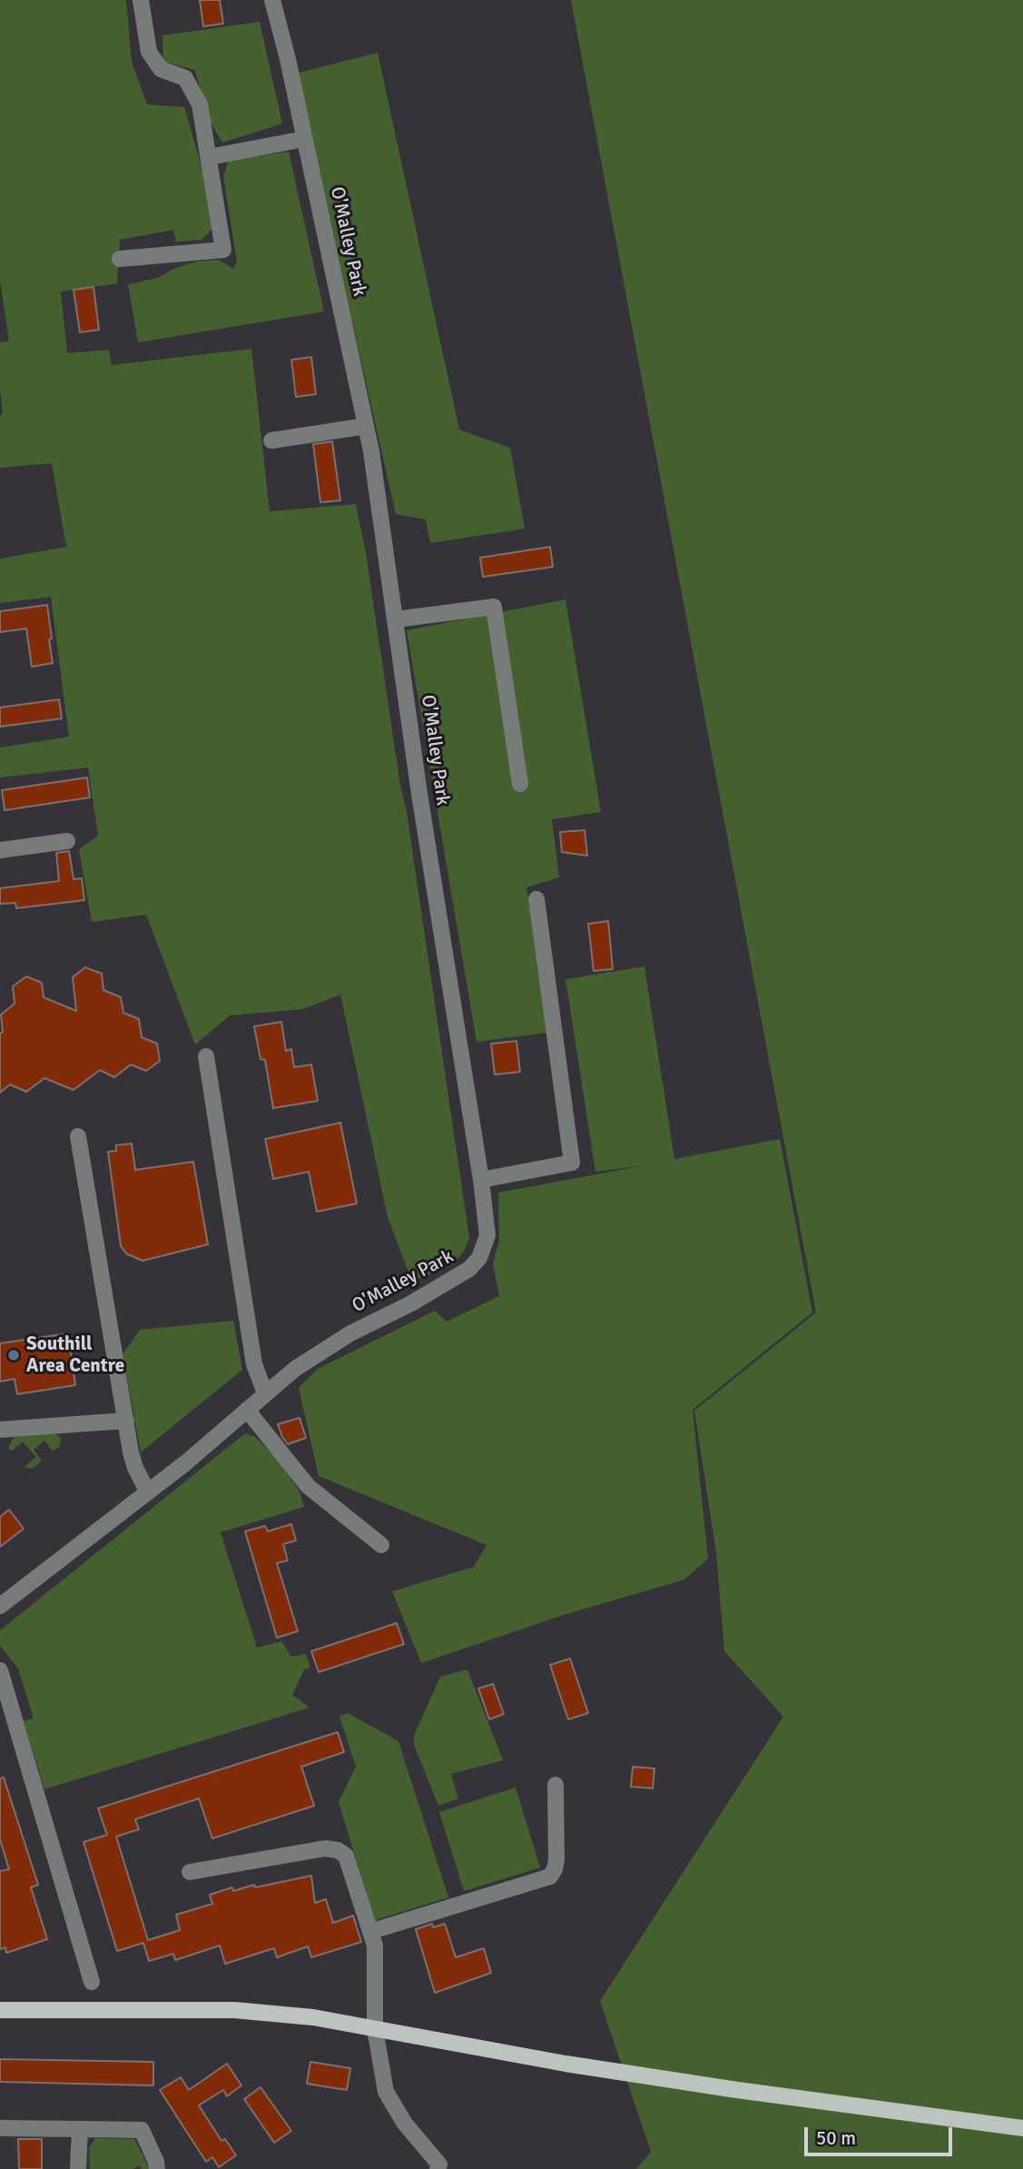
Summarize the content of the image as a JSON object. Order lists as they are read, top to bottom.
{
  "streets": {
    "street": ["O'Malley Park"]
  },
  "places": ["Southill Area Centre"],
  "scale_bar": "50 m"
}
